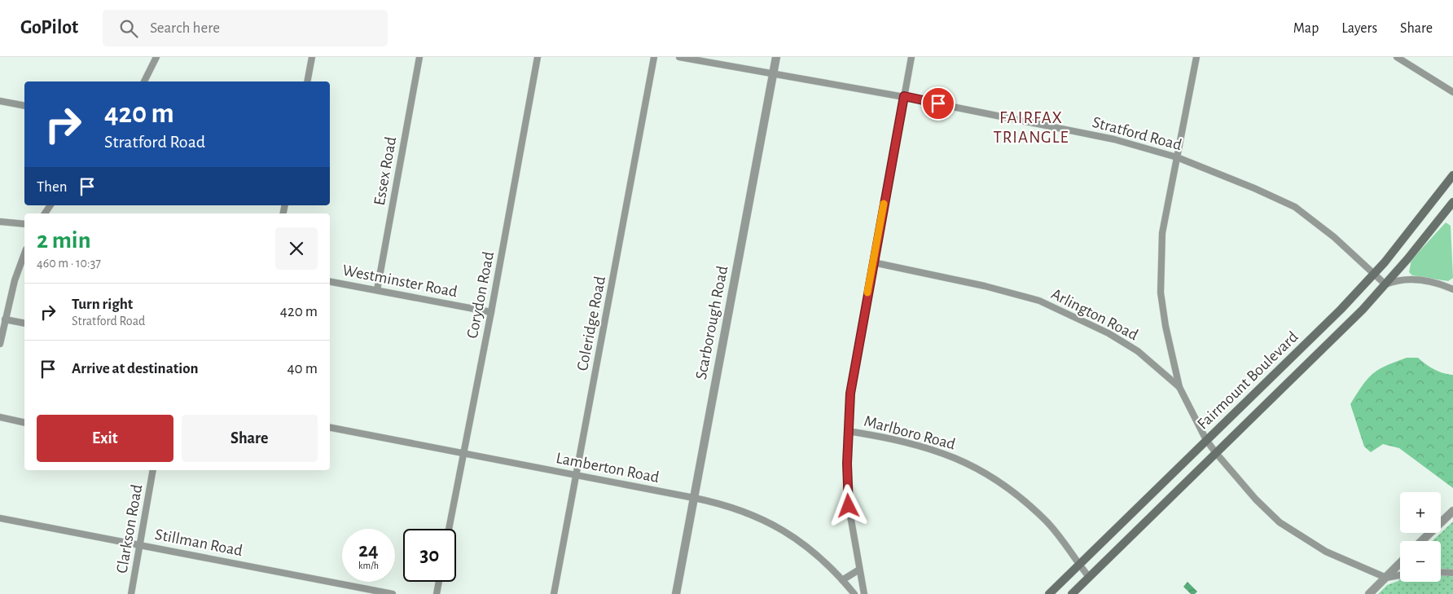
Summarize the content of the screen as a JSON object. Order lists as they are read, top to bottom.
{
  "streets": {
    "main road": ["Fairmount Boulevard"],
    "street": [
      "Stratford Road",
      "Essex Road",
      "Westminster Road",
      "Corydon Road",
      "Arlington Road",
      "Scarborough Road",
      "Coleridge Road",
      "Marlboro Road",
      "Lamberton Road",
      "Clarkson Road",
      "Stillman Road"
    ]
  },
  "crossings": [
    ["Stratford Road", "Scarborough Road"],
    ["Stratford Road", "Fairmount Boulevard"],
    ["Essex Road", "Westminster Road"],
    ["Westminster Road", "Corydon Road"],
    ["Corydon Road", "Lamberton Road"],
    ["Arlington Road", "Fairmount Boulevard"],
    ["Scarborough Road", "Lamberton Road"],
    ["Coleridge Road", "Lamberton Road"],
    ["Fairmount Boulevard", "Marlboro Road"],
    ["Clarkson Road", "Stillman Road"]
  ],
  "districts": ["FAIRFAX TRIANGLE"],
  "page": {
    "header": "GoPilot",
    "search": "Search here",
    "nav": ["Map", "Layers", "Share"],
    "turn": ["420 m", "Stratford Road"],
    "then": "Then",
    "heading": ["2 min", "460 m · 10:37"],
    "list": [
      {
        "name": "Turn right",
        "note": "Stratford Road",
        "value": "420 m"
      },
      {
        "name": "Arrive at destination",
        "value": "40 m"
      }
    ],
    "buttons": ["Exit", "Share"],
    "map_buttons": ["+", "−"],
    "speed": "24 km/h",
    "limit": "30"
  }
}
